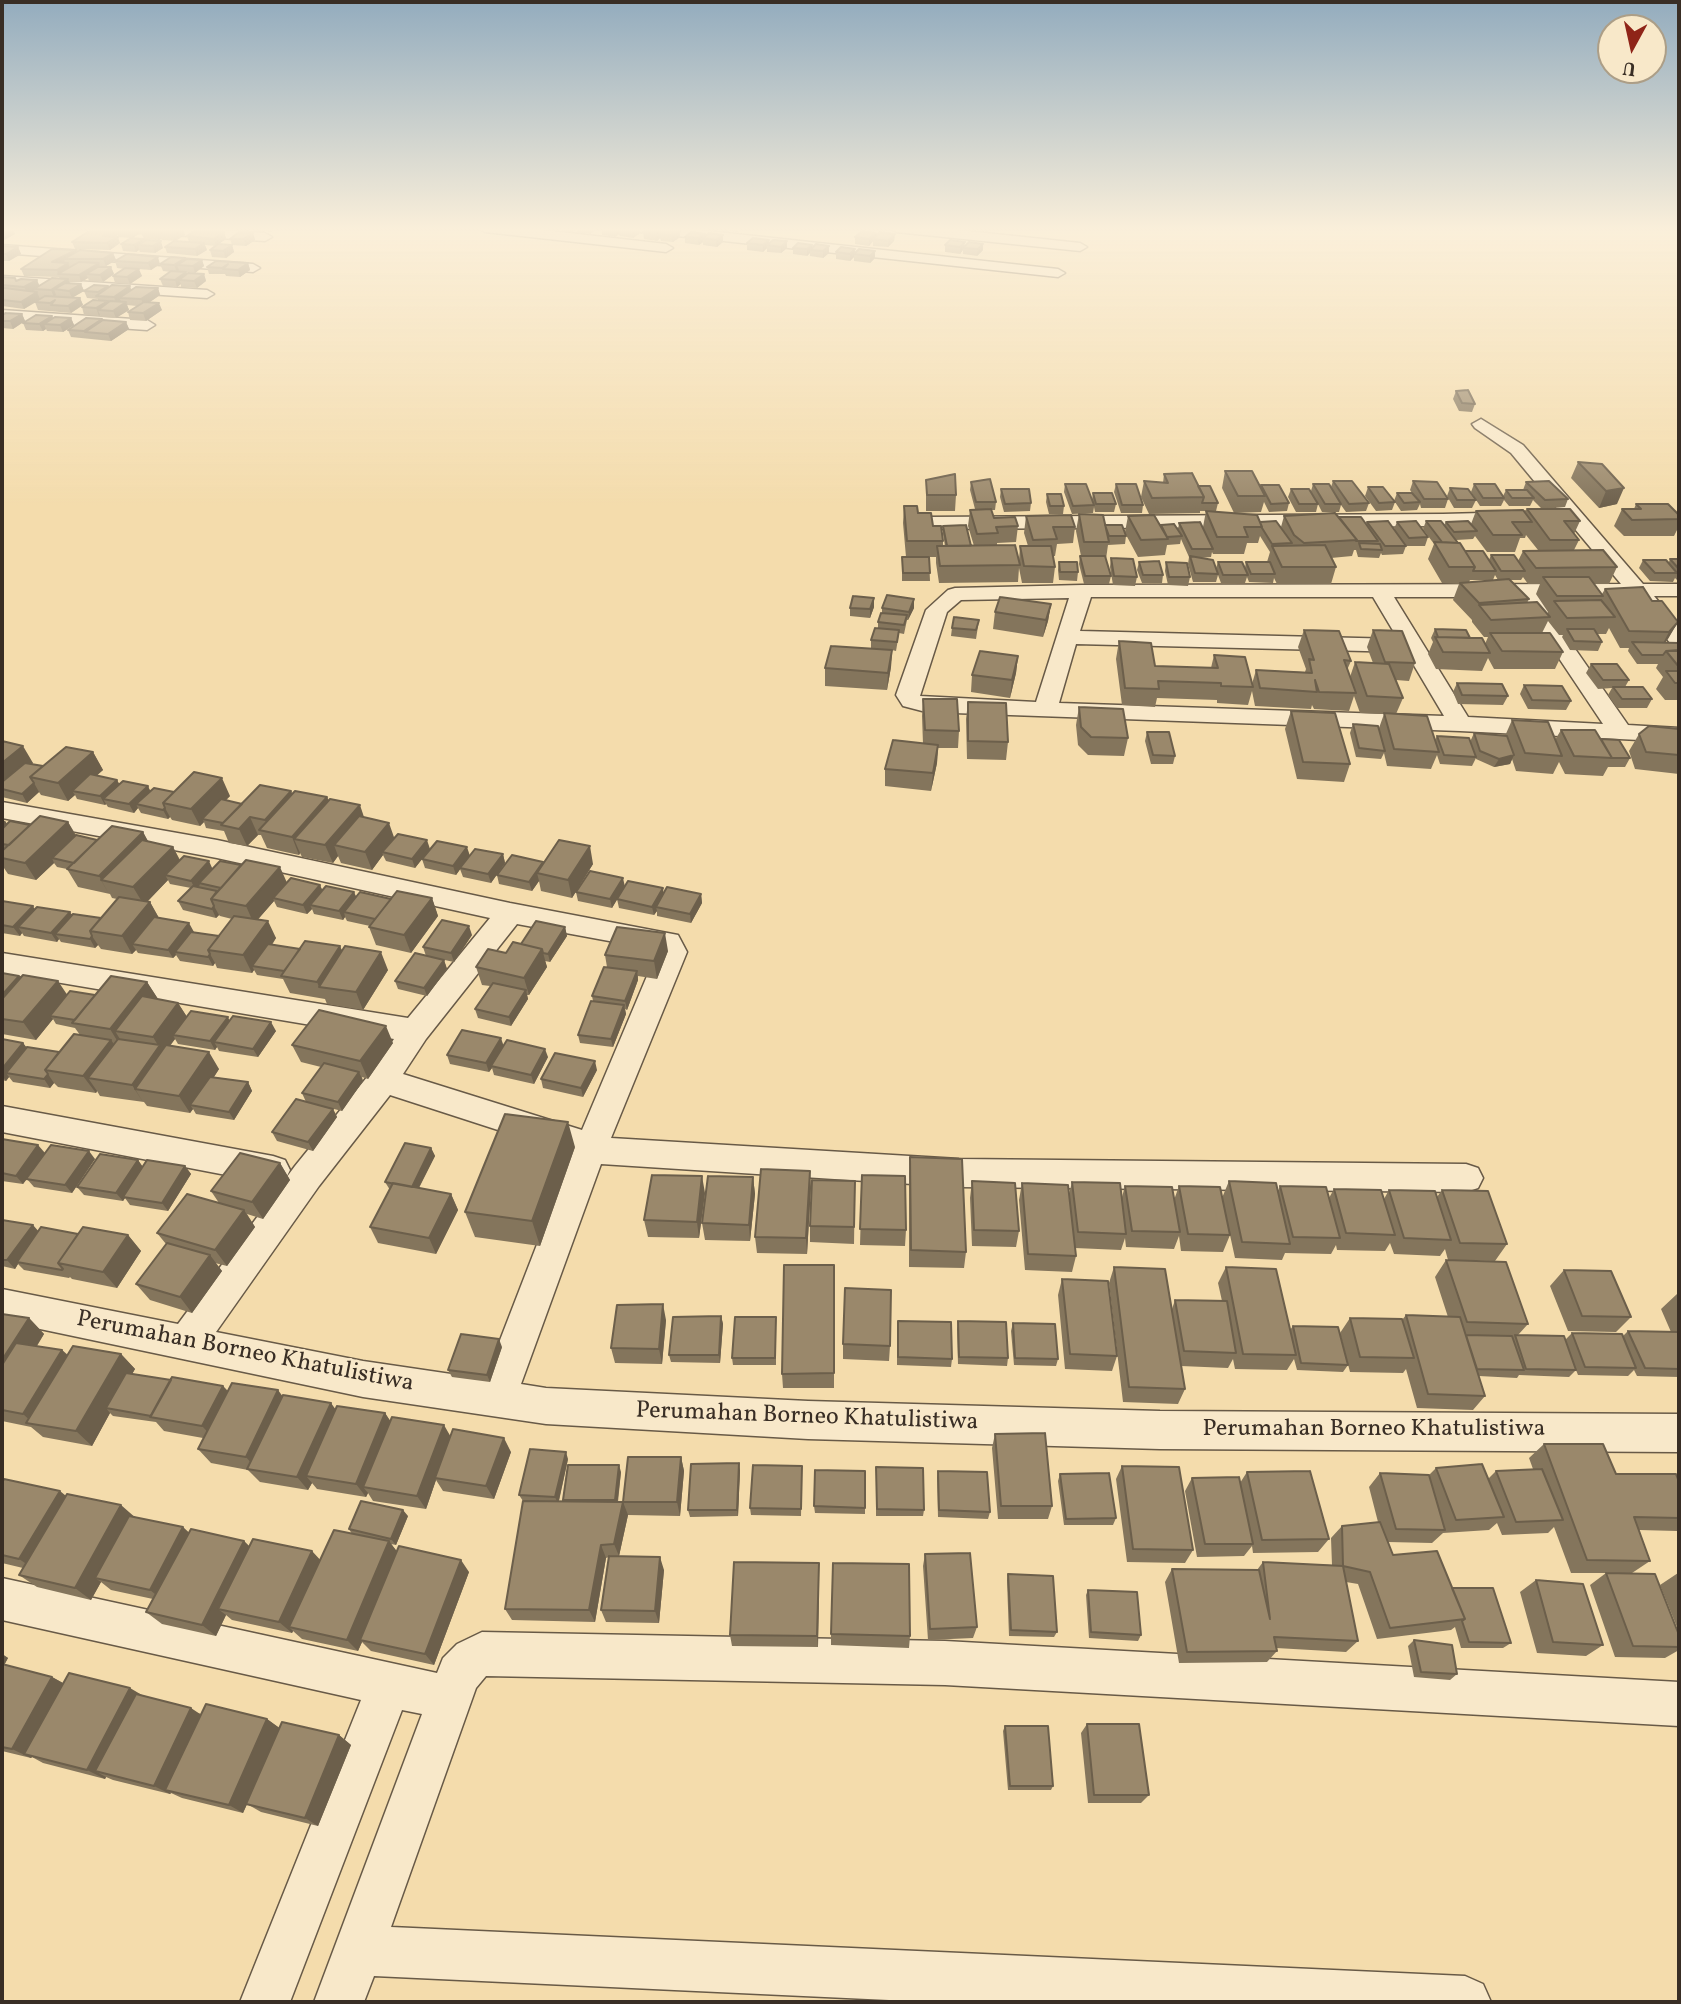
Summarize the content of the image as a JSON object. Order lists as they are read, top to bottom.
{
  "streets": {
    "street": ["Perumahan Borneo Khatulistiwa"]
  },
  "north": "bottom"
}
